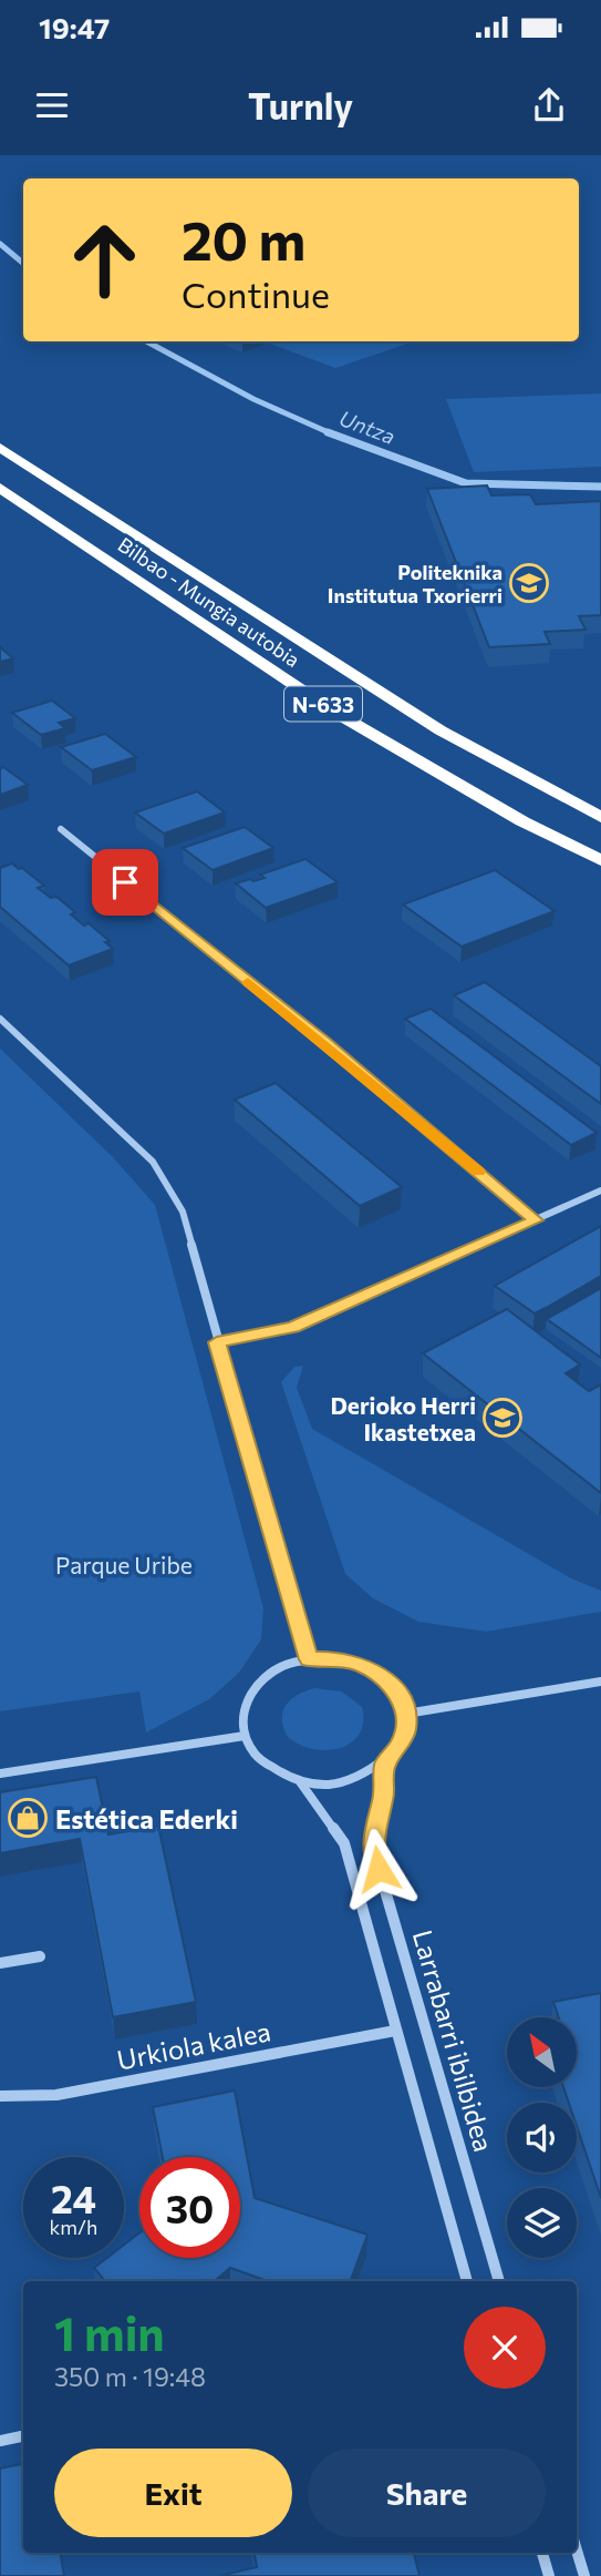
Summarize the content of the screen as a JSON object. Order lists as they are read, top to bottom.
{
  "streets": {
    "highway": ["Bilbao - Mungia autobia", "N-633"],
    "street": ["Larrabarri ibilbidea", "Urkiola kalea"]
  },
  "water": ["Untza"],
  "parks": ["Parque Uribe"],
  "places": {
    "school or university": ["Politeknika Institutua Txorierri", "Derioko Herri Ikastetxea"],
    "shop": ["Estética Ederki"]
  },
  "north": "top left",
  "page": {
    "status": "19:47",
    "header": "Turnly",
    "turn": ["20 m", "Continue"],
    "speed": "24 km/h",
    "limit": "30",
    "heading": ["1 min", "350 m · 19:48"],
    "buttons": ["Exit", "Share"]
  }
}
